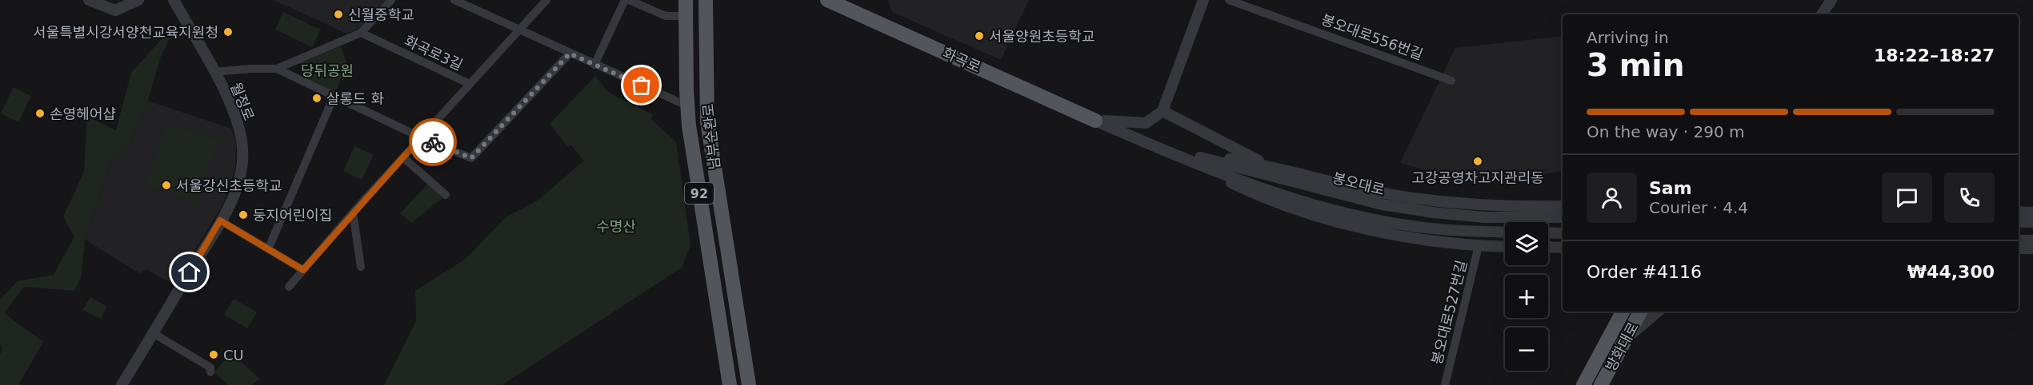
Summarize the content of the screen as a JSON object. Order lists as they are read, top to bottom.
{
  "streets": {
    "main road": [
      "화곡로",
      "남부순환로",
      "92",
      "방화대로"
    ],
    "street": [
      "봉오대로556번길",
      "화곡로3길",
      "월정로",
      "봉오대로",
      "봉오대로527번길"
    ]
  },
  "crossings": [
    ["화곡로", "봉오대로"]
  ],
  "parks": ["당뒤공원", "수명산"],
  "places": [
    "신월중학교",
    "서울특별시강서양천교육지원청",
    "서울양원초등학교",
    "살롱드 화",
    "손영헤어샵",
    "고강공영차고지관리동",
    "서울강신초등학교",
    "둥지어린이집",
    "CU"
  ],
  "page": {
    "heading": ["3 min", "Arriving in", "18:22–18:27"],
    "panel": [
      "Sam",
      "Courier · 4.4",
      "Order #4116",
      "₩44,300"
    ],
    "bar": "On the way · 290 m",
    "map_buttons": ["+", "−"]
  }
}
